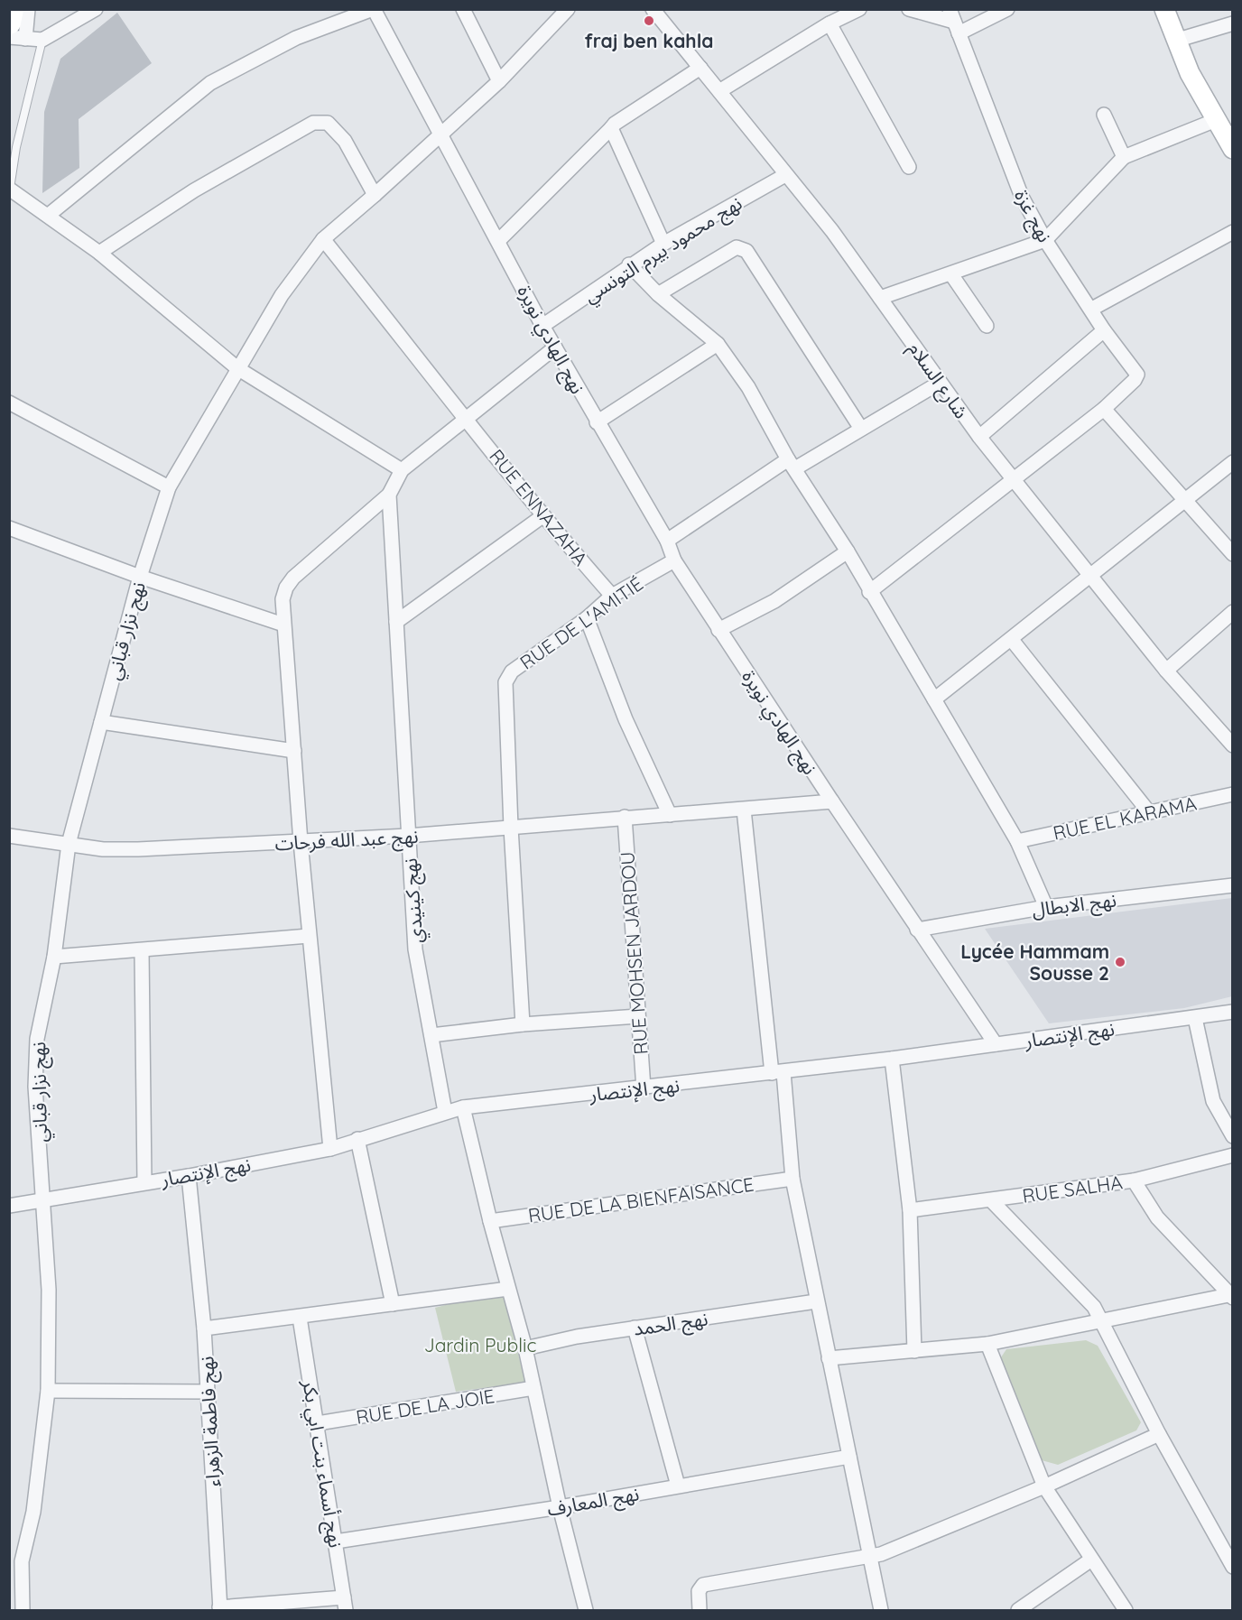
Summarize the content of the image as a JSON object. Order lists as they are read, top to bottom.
{
  "streets": {
    "street": [
      "نهج غزة",
      "نهج محمود بيرم التونسي",
      "نهج الهادي نويرة",
      "شارع السلام",
      "RUE ENNAZAHA",
      "RUE DE L'AMITIÉ",
      "نهج نزار قباني",
      "RUE EL KARAMA",
      "نهج عبد الله فرحات",
      "نهج كينيدي",
      "نهج الابطال",
      "RUE MOHSEN JARDOU",
      "نهج الإنتصار",
      "RUE SALHA",
      "RUE DE LA BIENFAISANCE",
      "نهج الحمد",
      "RUE DE LA JOIE",
      "نهج فاطمة الزهراء",
      "نهج أسماء بنت ابي بكر",
      "نهج المعارف"
    ]
  },
  "crossings": [
    ["نهج محمود بيرم التونسي", "نهج الهادي نويرة"],
    ["نهج محمود بيرم التونسي", "شارع السلام"],
    ["نهج الهادي نويرة", "RUE DE L'AMITIÉ"],
    ["نهج الهادي نويرة", "نهج نزار قباني"],
    ["نهج الهادي نويرة", "نهج عبد الله فرحات"],
    ["نهج الهادي نويرة", "نهج الابطال"],
    ["RUE ENNAZAHA", "RUE DE L'AMITIÉ"],
    ["RUE ENNAZAHA", "نهج نزار قباني"],
    ["RUE DE L'AMITIÉ", "نهج عبد الله فرحات"],
    ["نهج نزار قباني", "نهج عبد الله فرحات"],
    ["نهج نزار قباني", "نهج الإنتصار"],
    ["نهج عبد الله فرحات", "نهج كينيدي"],
    ["نهج عبد الله فرحات", "RUE MOHSEN JARDOU"],
    ["نهج كينيدي", "نهج الإنتصار"],
    ["RUE MOHSEN JARDOU", "نهج الإنتصار"],
    ["RUE DE LA JOIE", "نهج أسماء بنت ابي بكر"],
    ["نهج فاطمة الزهراء", "نهج أسماء بنت ابي بكر"],
    ["نهج أسماء بنت ابي بكر", "نهج المعارف"]
  ],
  "parks": ["Jardin Public"],
  "places": ["fraj ben kahla", "Lycée Hammam Sousse 2"]
}
